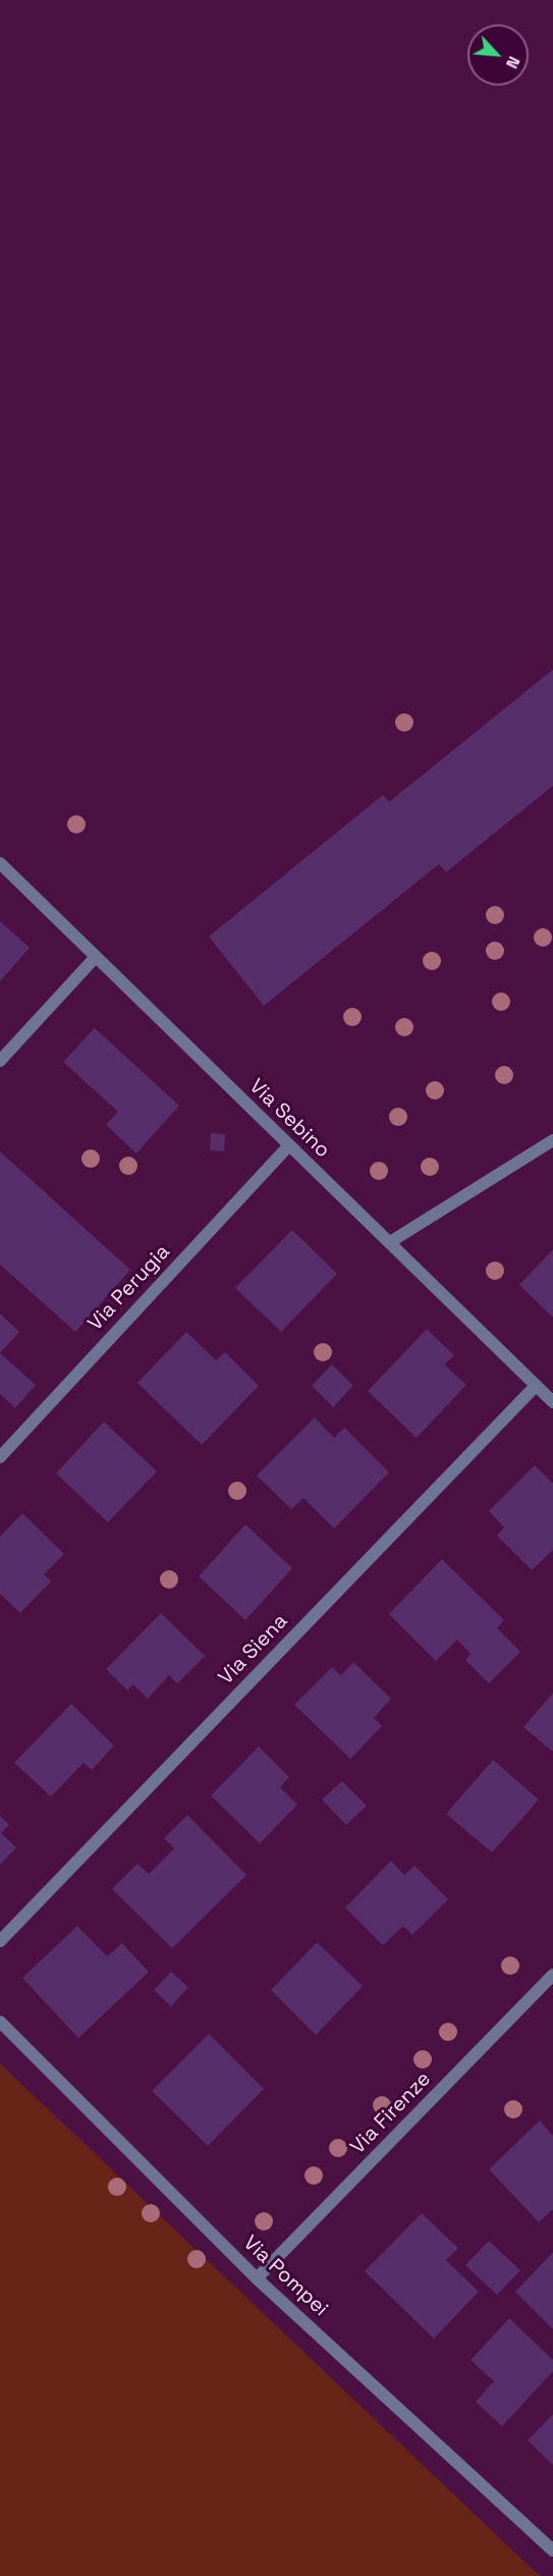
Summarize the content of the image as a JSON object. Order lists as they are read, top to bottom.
{
  "streets": {
    "street": [
      "Via Sebino",
      "Via Perugia",
      "Via Siena",
      "Via Firenze",
      "Via Pompei"
    ]
  },
  "crossings": [
    ["Via Sebino", "Via Perugia"],
    ["Via Sebino", "Via Siena"],
    ["Via Firenze", "Via Pompei"]
  ],
  "north": "bottom right"
}
